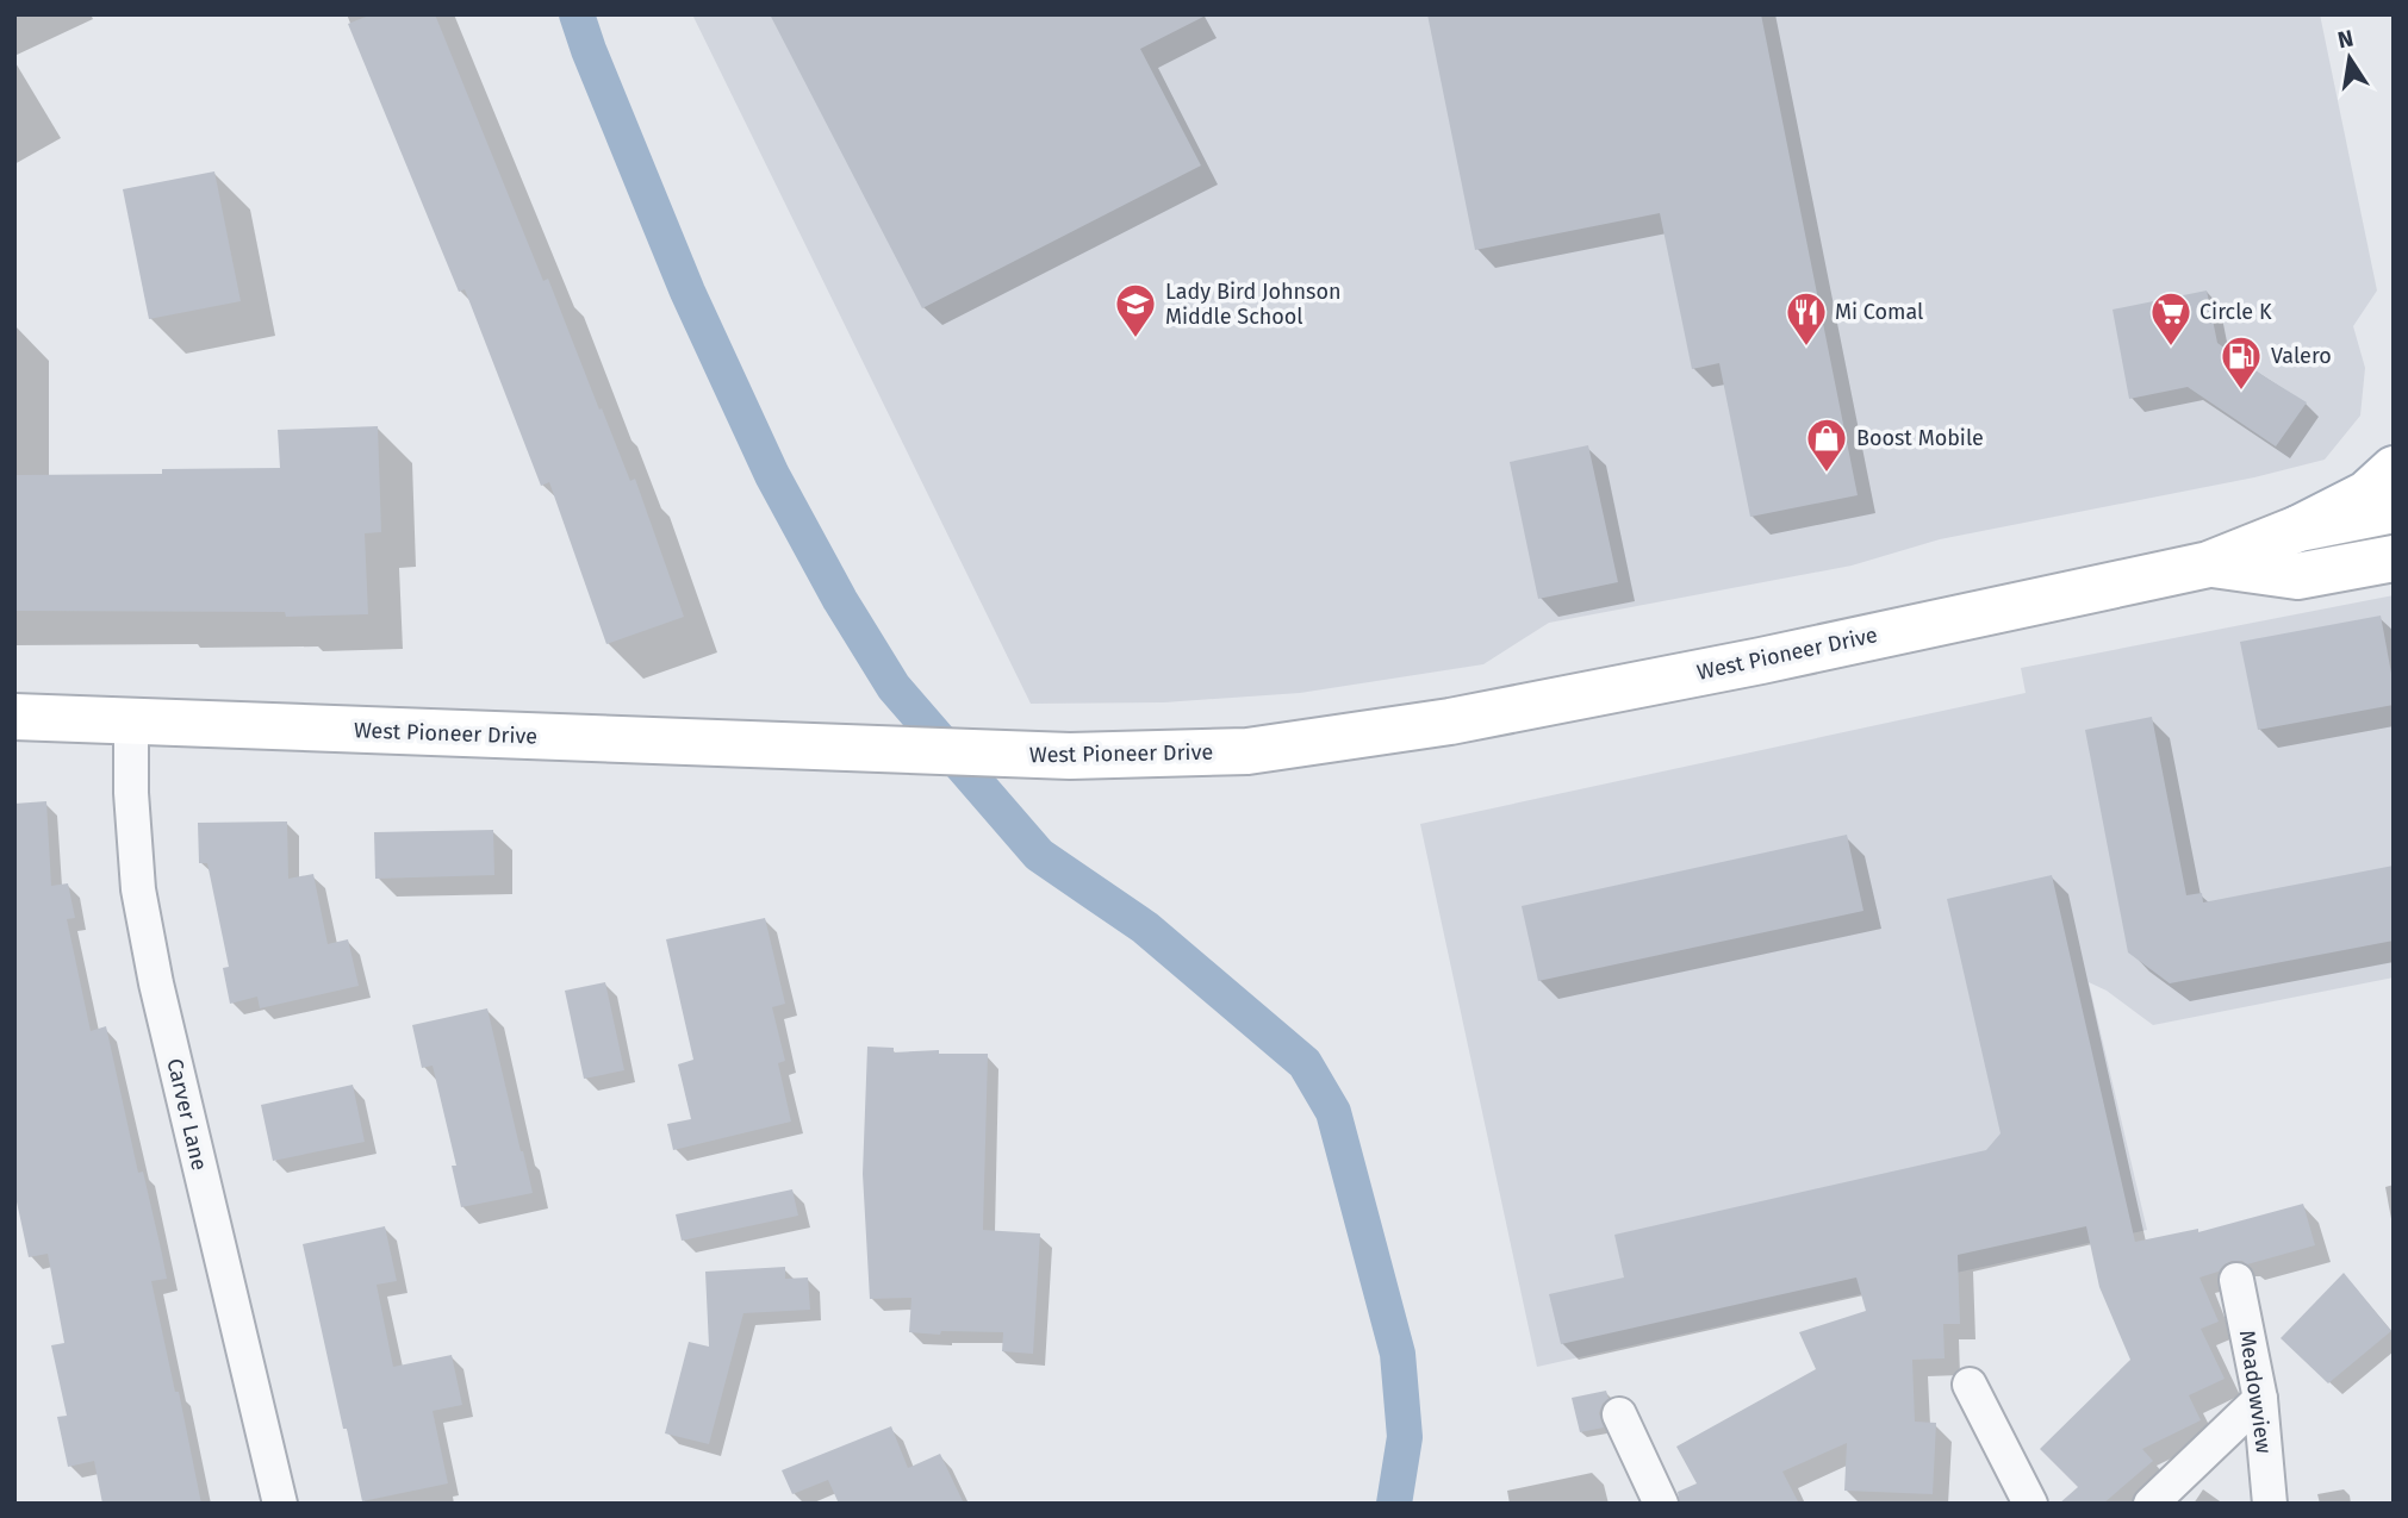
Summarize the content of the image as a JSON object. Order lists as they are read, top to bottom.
{
  "streets": {
    "main road": ["West Pioneer Drive"],
    "street": ["Carver Lane", "Meadowview"]
  },
  "crossings": [
    ["West Pioneer Drive", "Carver Lane"]
  ],
  "places": {
    "school or university": ["Lady Bird Johnson Middle School"],
    "restaurant": ["Mi Comal"],
    "supermarket": ["Circle K"],
    "fuel station": ["Valero"],
    "shop": ["Boost Mobile"]
  },
  "north": "top"
}
